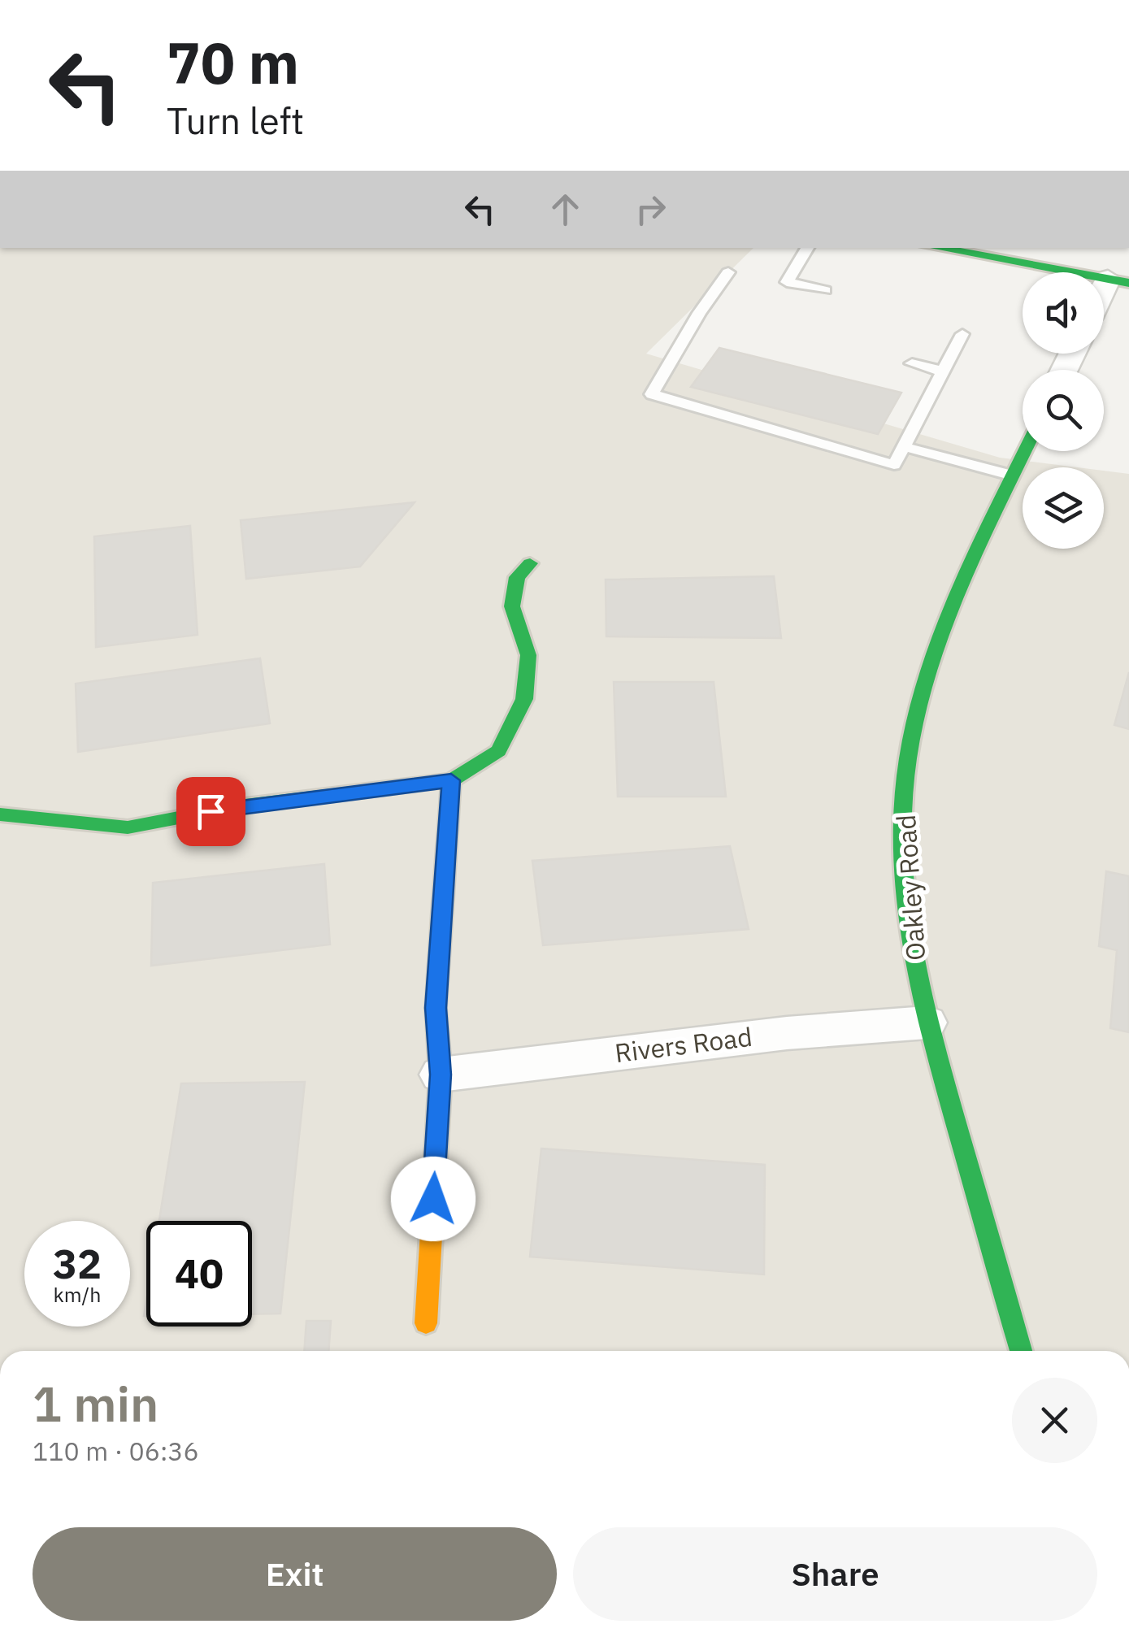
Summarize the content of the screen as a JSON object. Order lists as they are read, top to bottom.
{
  "streets": {
    "street": ["Oakley Road", "Rivers Road"]
  },
  "crossings": [
    ["Oakley Road", "Rivers Road"]
  ],
  "page": {
    "turn": ["70 m", "Turn left"],
    "speed": "32 km/h",
    "limit": "40",
    "heading": ["1 min", "110 m · 06:36"],
    "buttons": ["Exit", "Share"]
  }
}
